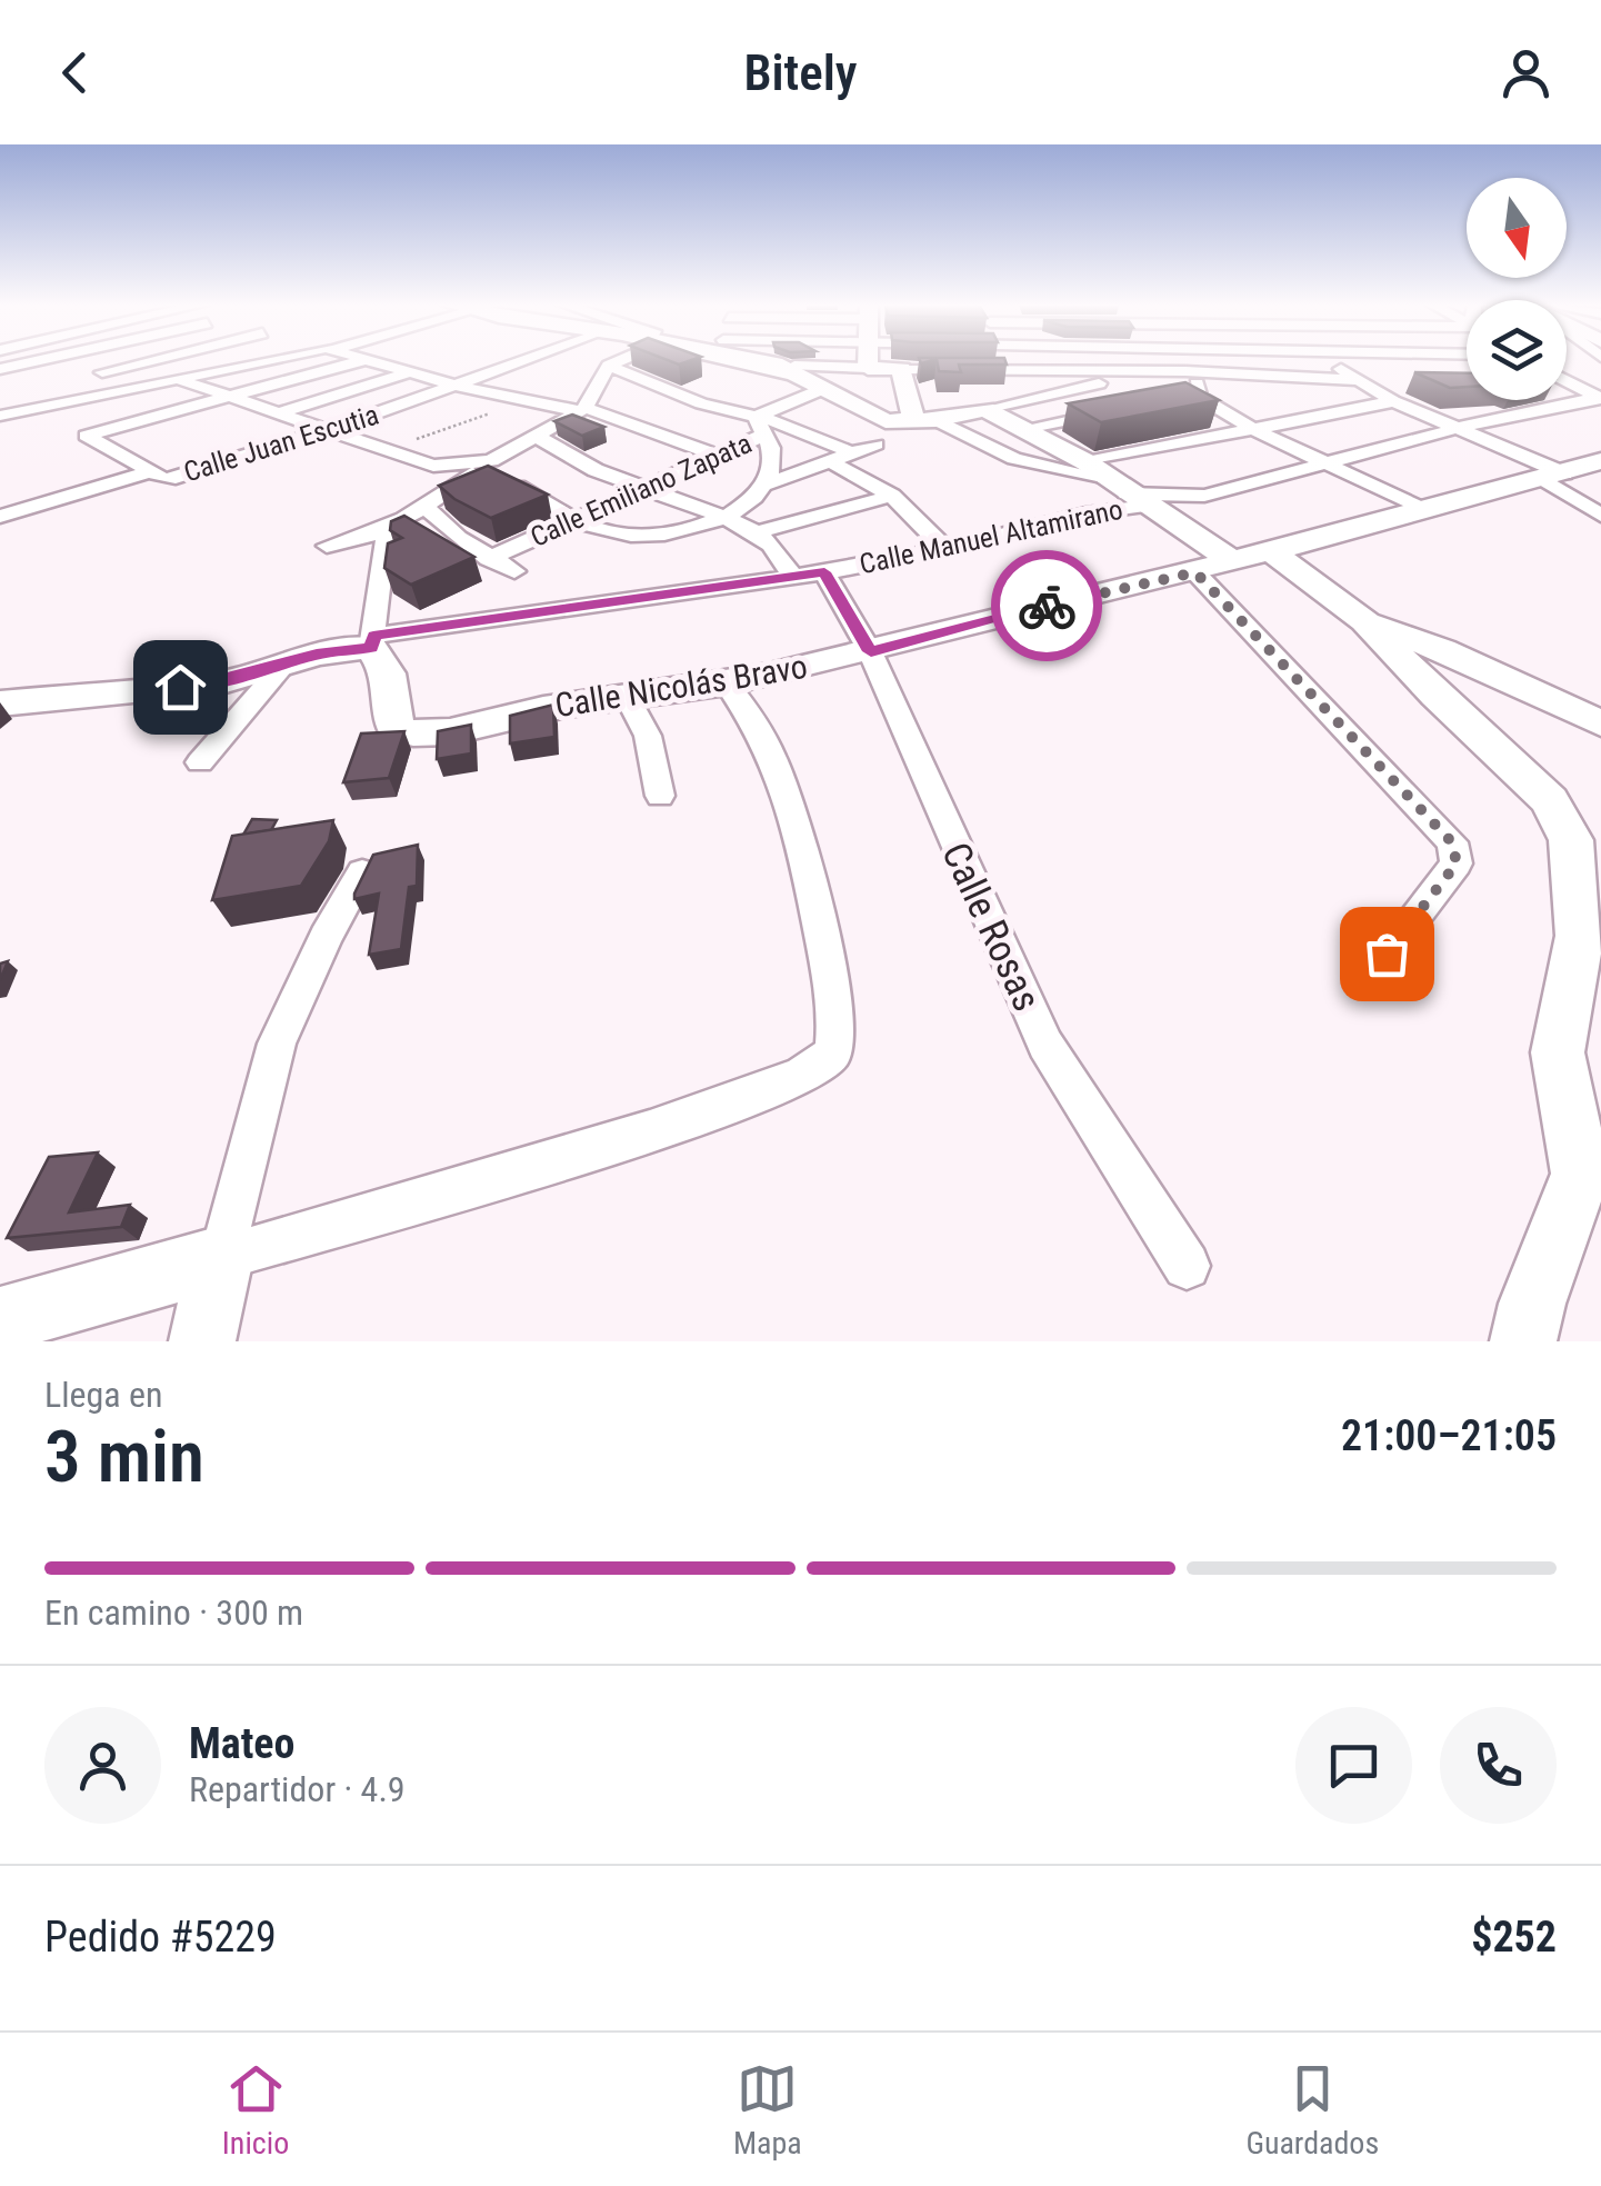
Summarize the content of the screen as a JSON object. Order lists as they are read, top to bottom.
{
  "streets": {
    "street": [
      "Calle Juan Escutia",
      "Calle Emiliano Zapata",
      "Calle Manuel Altamirano",
      "Calle Nicolás Bravo",
      "Calle Rosas"
    ]
  },
  "crossings": [
    ["Calle Manuel Altamirano", "Calle Nicolás Bravo"],
    ["Calle Manuel Altamirano", "Calle Rosas"],
    ["Calle Nicolás Bravo", "Calle Rosas"]
  ],
  "north": "bottom",
  "page": {
    "header": "Bitely",
    "heading": ["3 min", "Llega en", "21:00–21:05"],
    "panel": [
      "Mateo",
      "Repartidor · 4.9",
      "Pedido #5229",
      "$252"
    ],
    "bar": "En camino · 300 m",
    "tabs": ["Inicio", "Mapa", "Guardados"]
  }
}
